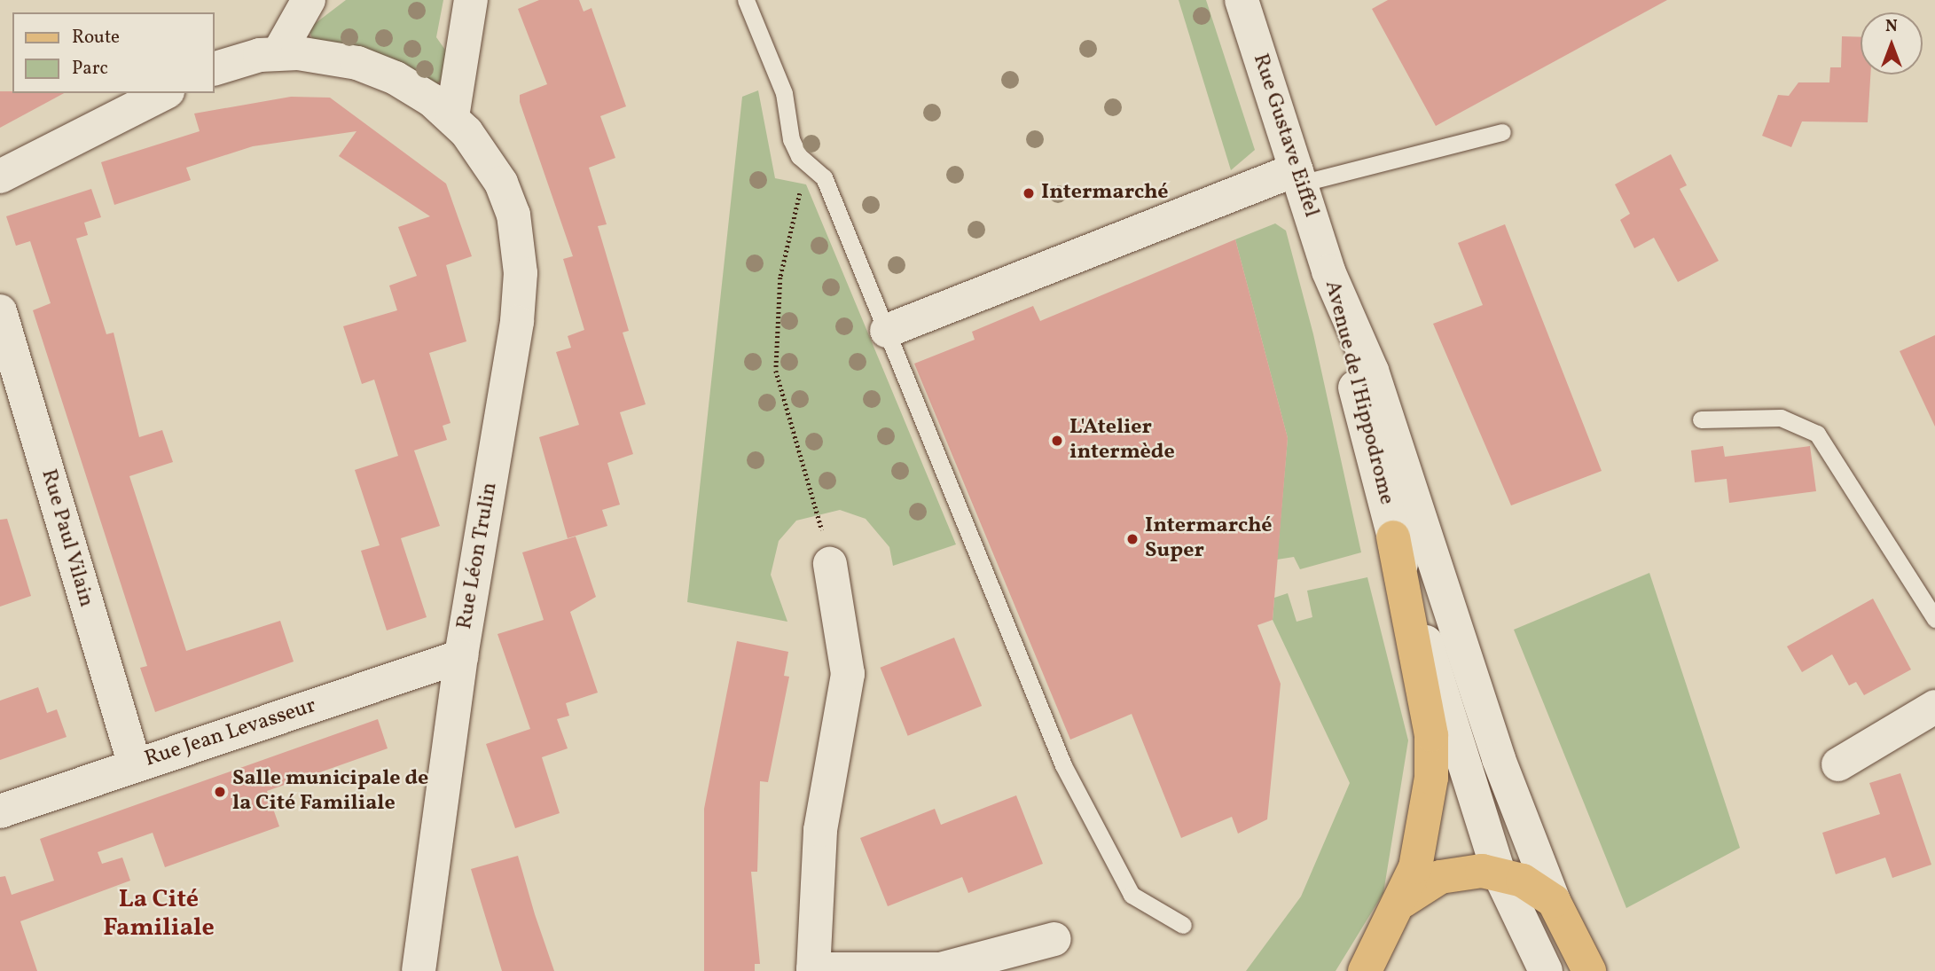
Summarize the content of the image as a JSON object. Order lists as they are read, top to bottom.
{
  "streets": {
    "main road": ["Avenue de l'Hippodrome"],
    "street": [
      "Rue Gustave Eiffel",
      "Rue Paul Vilain",
      "Rue Léon Trulin",
      "Rue Jean Levasseur"
    ]
  },
  "crossings": [
    ["Rue Gustave Eiffel", "Avenue de l'Hippodrome"],
    ["Rue Paul Vilain", "Rue Jean Levasseur"],
    ["Rue Léon Trulin", "Rue Jean Levasseur"]
  ],
  "districts": ["La Cité Familiale"],
  "places": [
    "Intermarché",
    "L'Atelier intermède",
    "Intermarché Super",
    "Salle municipale de la Cité Familiale"
  ],
  "legend": ["Route", "Parc"],
  "north": "top"
}
